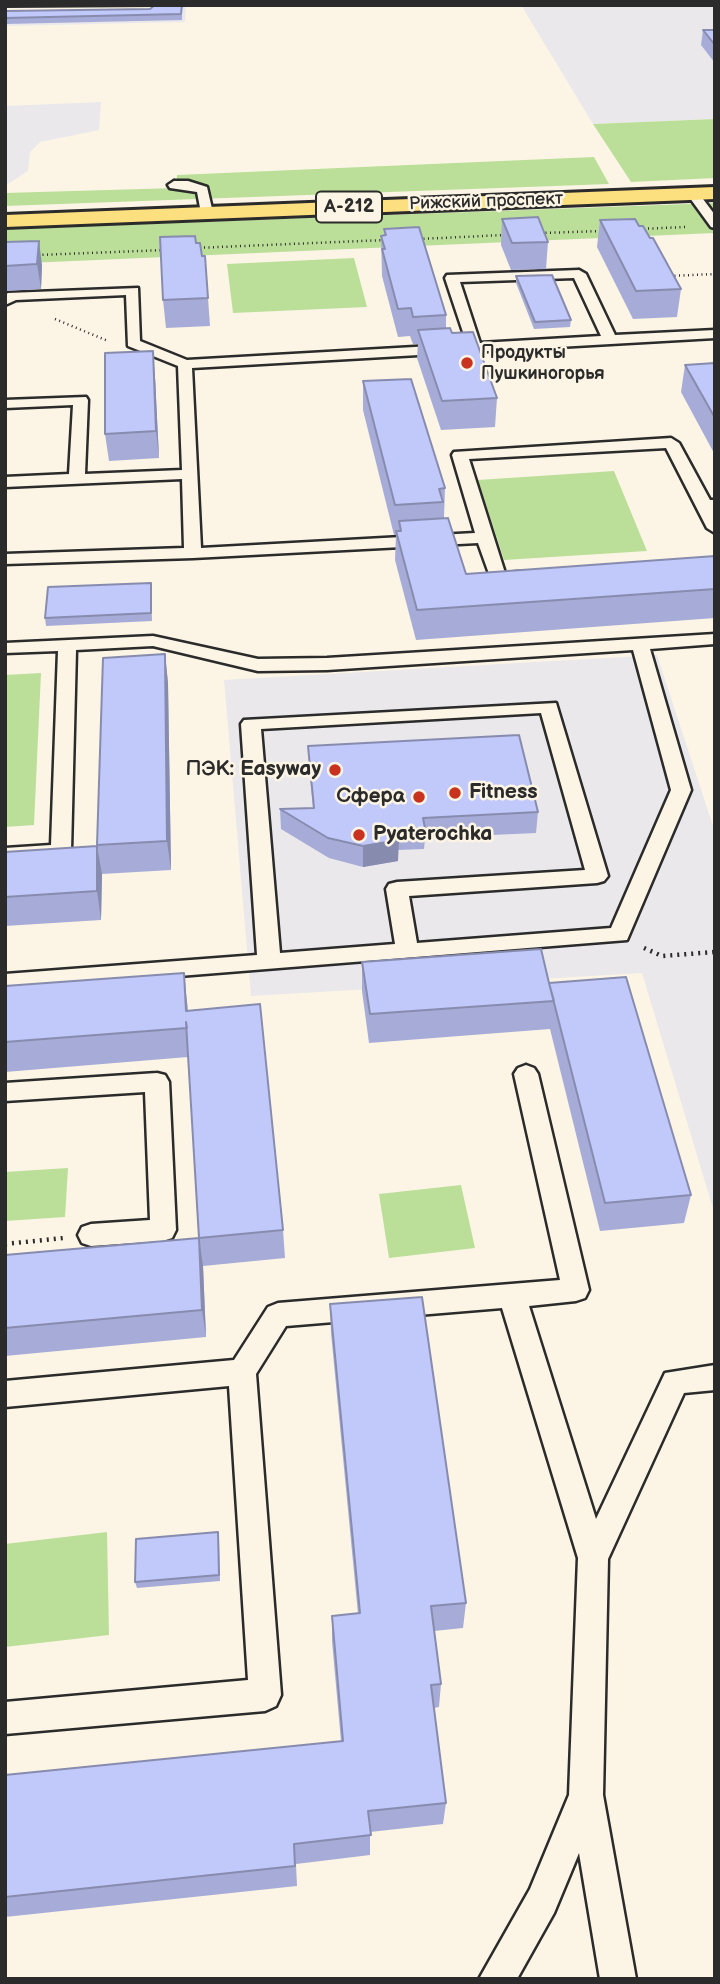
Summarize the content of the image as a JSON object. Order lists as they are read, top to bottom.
{
  "streets": {
    "highway": ["Рижский проспект", "А-212"]
  },
  "places": [
    "Продукты Пушкиногорья",
    "ПЭК: Easyway",
    "Fitness",
    "Сфера",
    "Pyaterochka"
  ]
}
